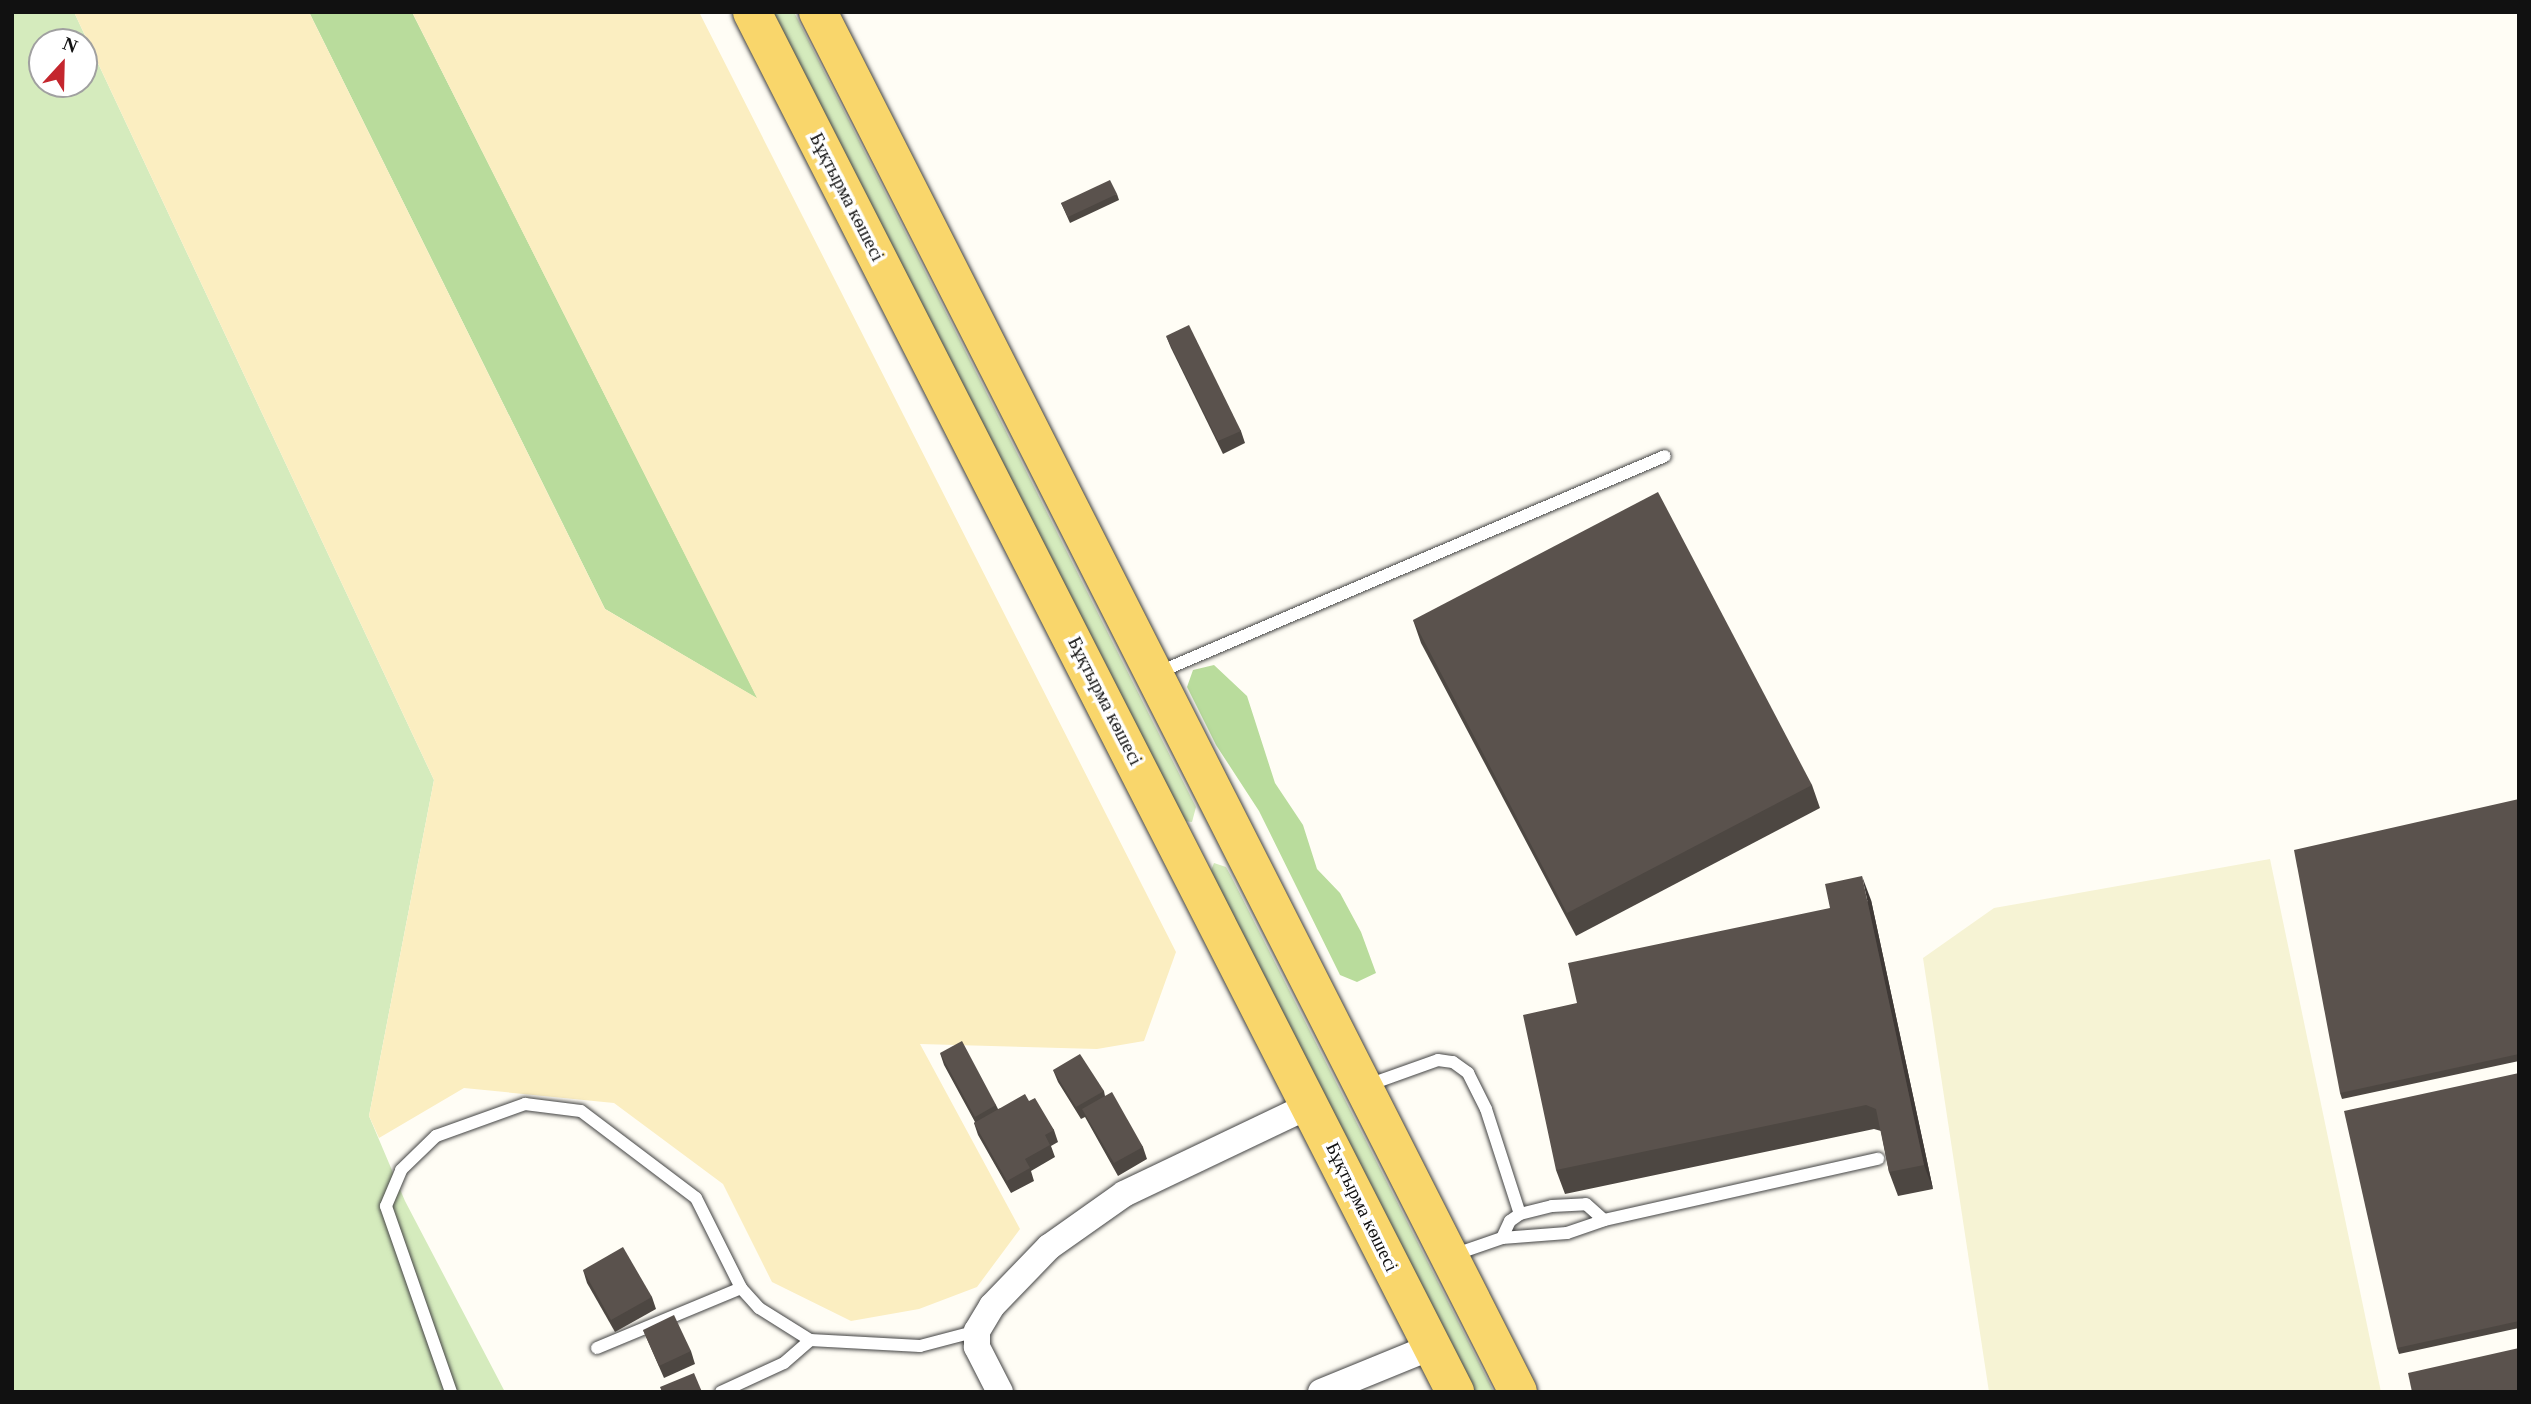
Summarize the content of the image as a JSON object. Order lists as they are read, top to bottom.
{
  "streets": {
    "main road": ["Бұқтырма көшесі"]
  },
  "north": "top"
}
